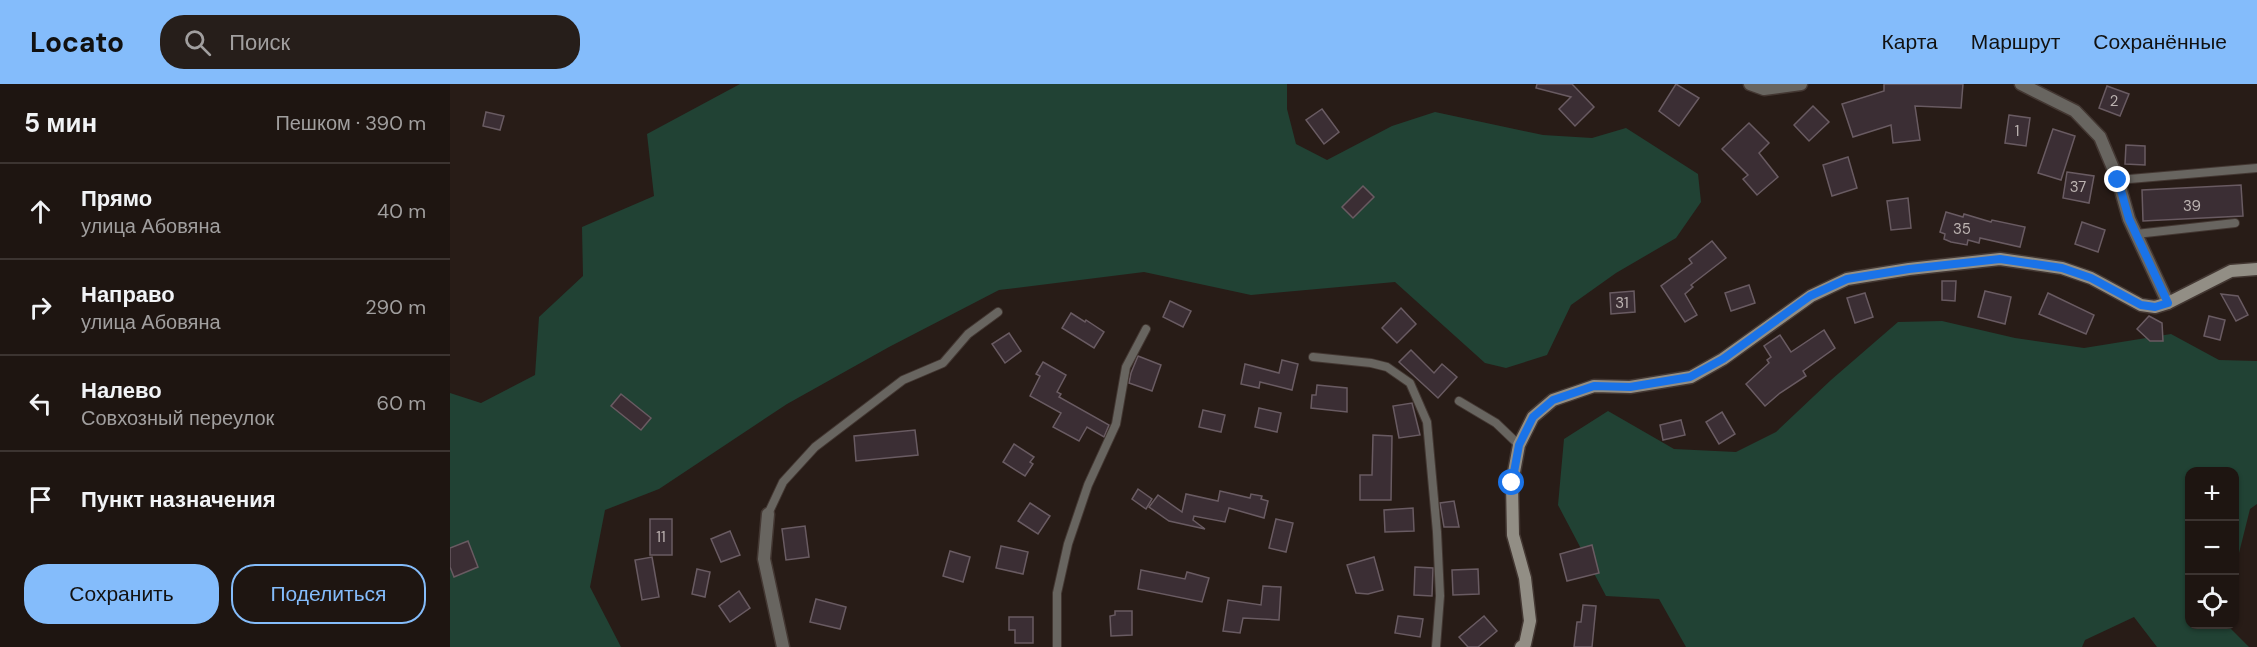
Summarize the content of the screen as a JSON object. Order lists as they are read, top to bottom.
{
  "house_numbers": [
    "2",
    "1",
    "37",
    "39",
    "35",
    "31",
    "11"
  ],
  "page": {
    "header": "Locato",
    "search": "Поиск",
    "nav": ["Карта", "Маршрут", "Сохранённые"],
    "heading": ["5 мин", "Пешком · 390 m"],
    "list": [
      ["Прямо", "улица Абовяна", "40 m"],
      ["Направо", "улица Абовяна", "290 m"],
      ["Налево", "Совхозный переулок", "60 m"],
      "Пункт назначения"
    ],
    "map_buttons": ["+", "−"],
    "buttons": ["Сохранить", "Поделиться"]
  }
}
